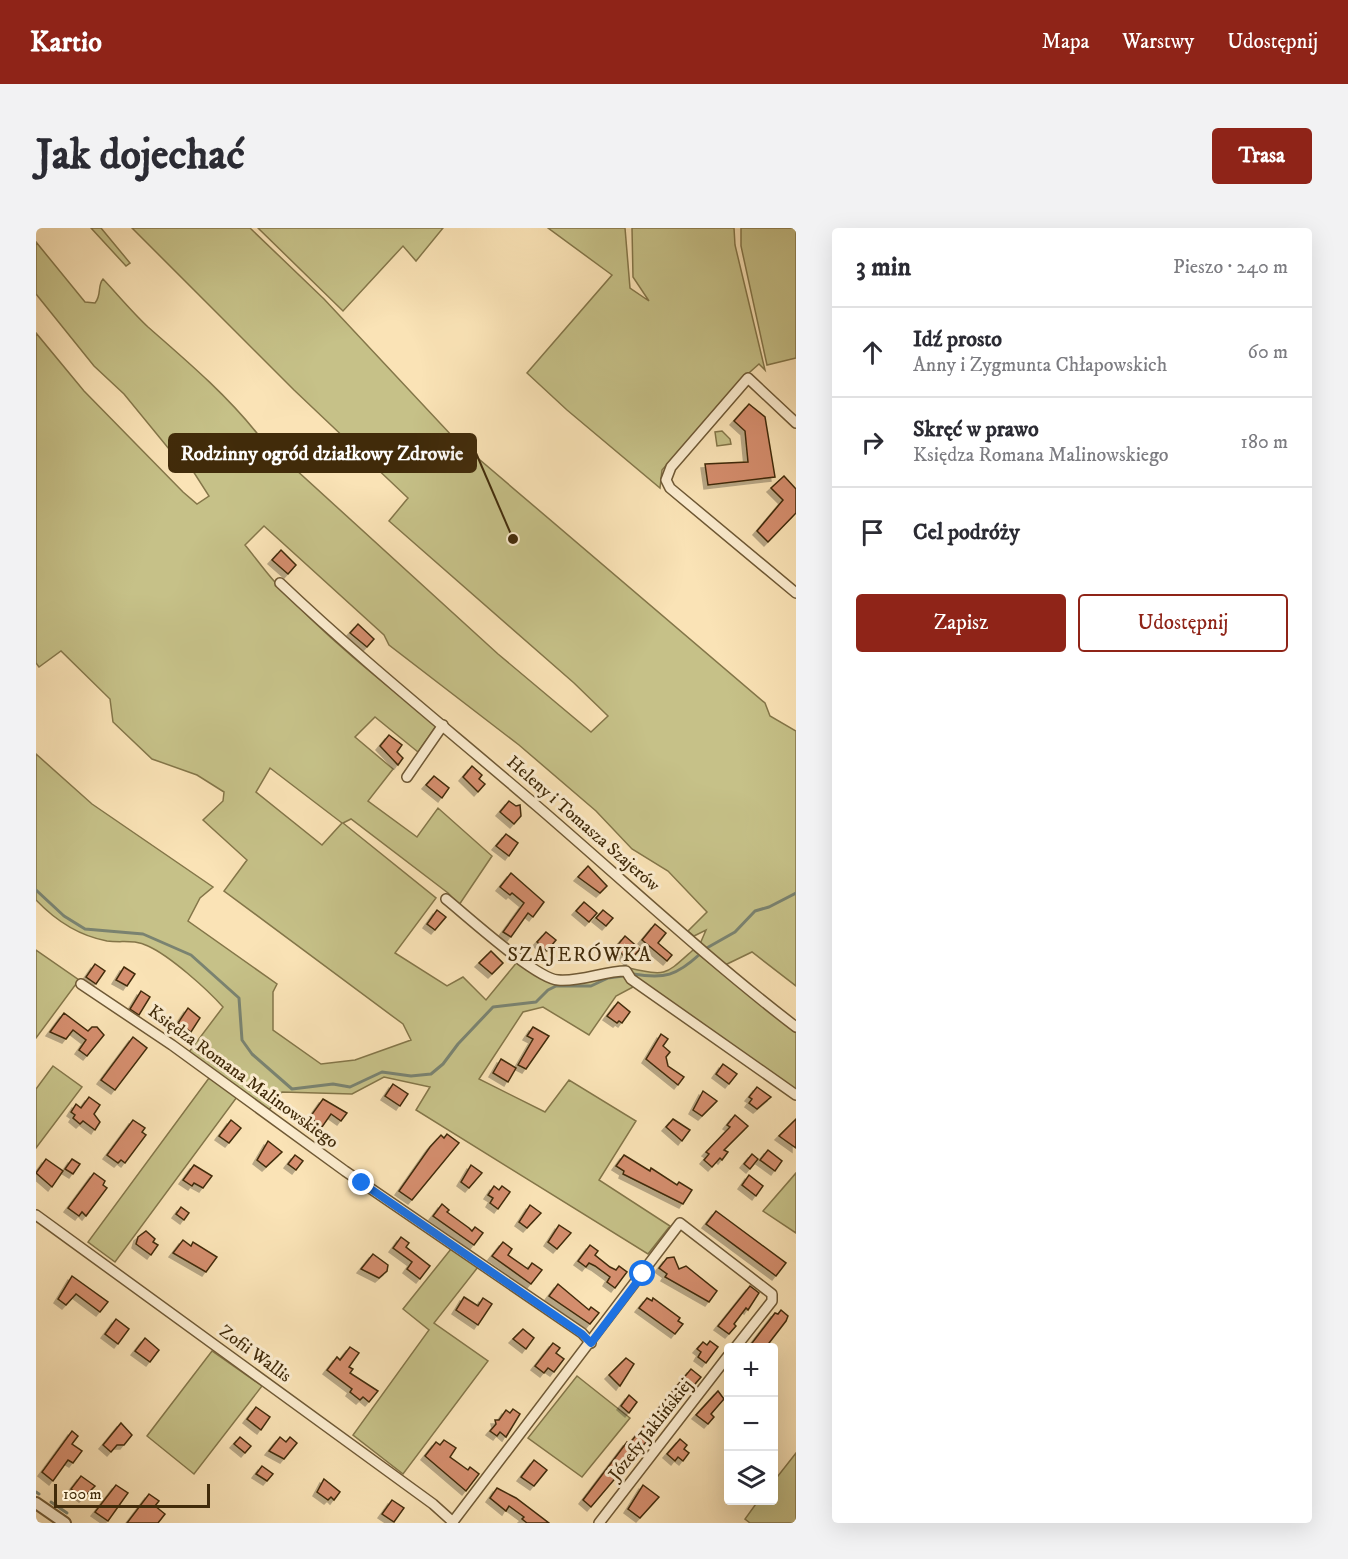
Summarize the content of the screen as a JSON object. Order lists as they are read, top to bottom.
{
  "streets": {
    "street": [
      "Heleny i Tomasza Szajerów",
      "Księdza Romana Malinowskiego",
      "Zofii Wallis",
      "Józefy Jaklińskiej"
    ]
  },
  "districts": ["SZAJERÓWKA"],
  "places": ["Rodzinny ogród działkowy Zdrowie"],
  "scale_bar": "100 m",
  "page": {
    "header": "Kartio",
    "nav": ["Mapa", "Warstwy", "Udostępnij"],
    "buttons": [
      "Trasa",
      ["Zapisz", "Udostępnij"]
    ],
    "title": "Jak dojechać",
    "heading": ["3 min", "Pieszo · 240 m"],
    "list": [
      ["Idź prosto", "Anny i Zygmunta Chłapowskich", "60 m"],
      ["Skręć w prawo", "Księdza Romana Malinowskiego", "180 m"],
      "Cel podróży"
    ],
    "map_buttons": ["+", "−"],
    "scale": "100 m"
  }
}
